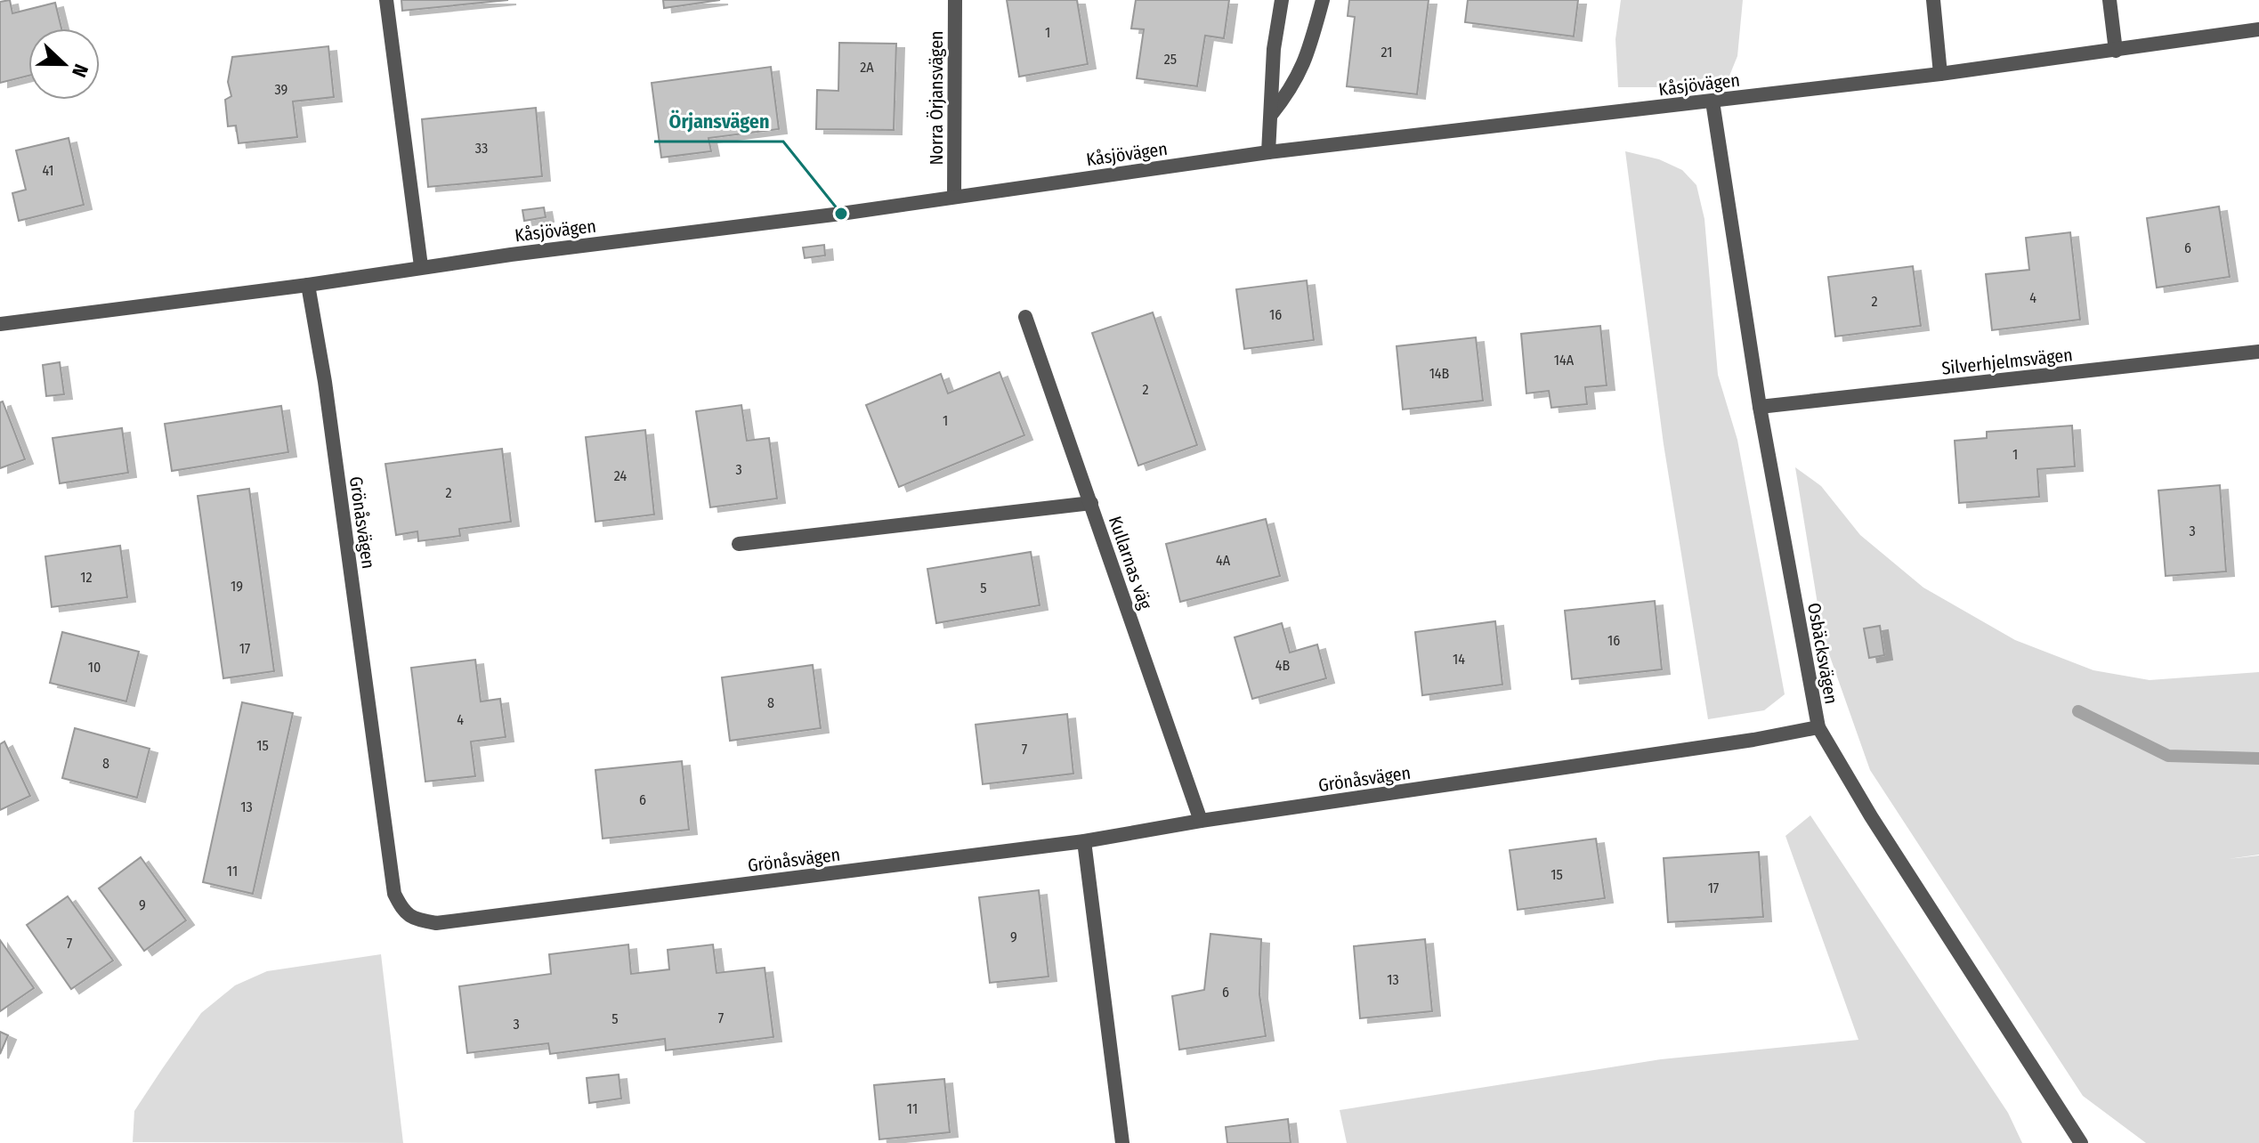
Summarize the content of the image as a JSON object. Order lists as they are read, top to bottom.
{
  "streets": {
    "street": [
      "Kåsjövägen",
      "Norra Örjansvägen",
      "Silverhjelmsvägen",
      "Grönåsvägen",
      "Kullarnas väg",
      "Osbäcksvägen"
    ]
  },
  "crossings": [
    ["Kåsjövägen", "Norra Örjansvägen"],
    ["Kåsjövägen", "Grönåsvägen"],
    ["Kåsjövägen", "Osbäcksvägen"],
    ["Silverhjelmsvägen", "Osbäcksvägen"],
    ["Grönåsvägen", "Kullarnas väg"],
    ["Grönåsvägen", "Osbäcksvägen"]
  ],
  "places": ["Örjansvägen"],
  "house_numbers": [
    "1",
    "21",
    "25",
    "2A",
    "39",
    "33",
    "41",
    "6",
    "4",
    "2",
    "16",
    "14A",
    "14B",
    "2",
    "1",
    "1",
    "3",
    "24",
    "2",
    "3",
    "4A",
    "12",
    "19",
    "5",
    "16",
    "17",
    "14",
    "4B",
    "10",
    "8",
    "4",
    "15",
    "7",
    "8",
    "6",
    "13",
    "11",
    "15",
    "17",
    "9",
    "9",
    "7",
    "13",
    "6",
    "7",
    "5",
    "3",
    "11"
  ],
  "north": "right"
}
